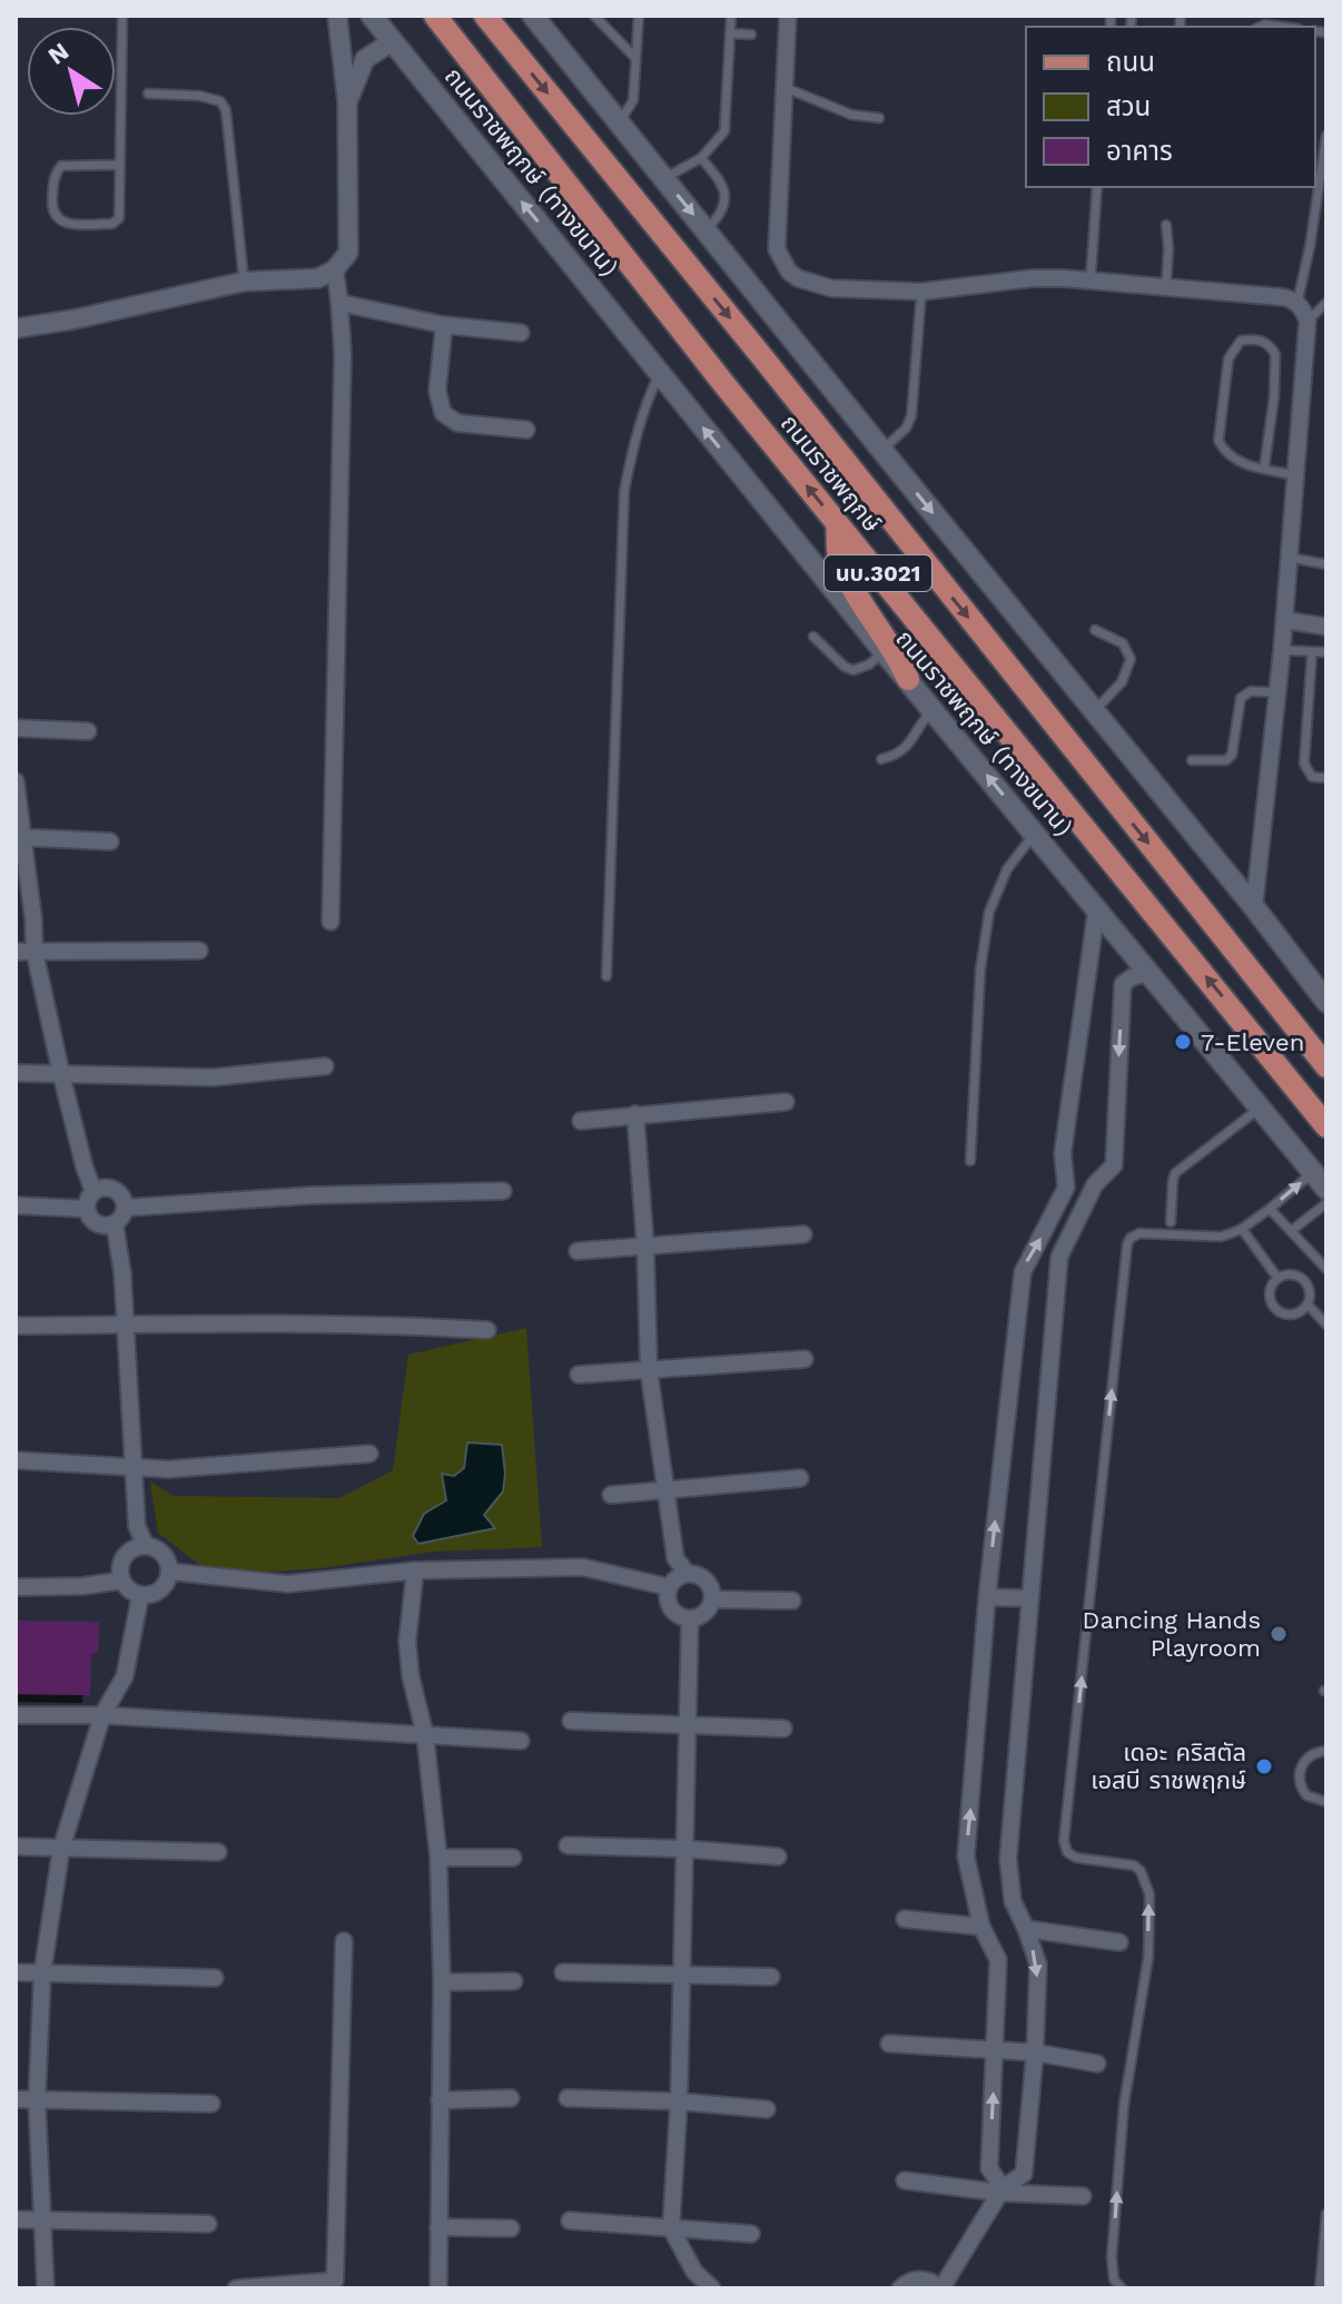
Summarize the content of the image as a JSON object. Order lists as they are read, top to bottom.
{
  "streets": {
    "main road": ["ถนนราชพฤกษ์ (ทางขนาน)", "ถนนราชพฤกษ์", "นบ.3021"]
  },
  "places": ["7-Eleven", "Dancing Hands Playroom", "เดอะ คริสตัล เอสบี ราชพฤกษ์"],
  "legend": ["ถนน", "สวน", "อาคาร"],
  "north": "top left"
}
